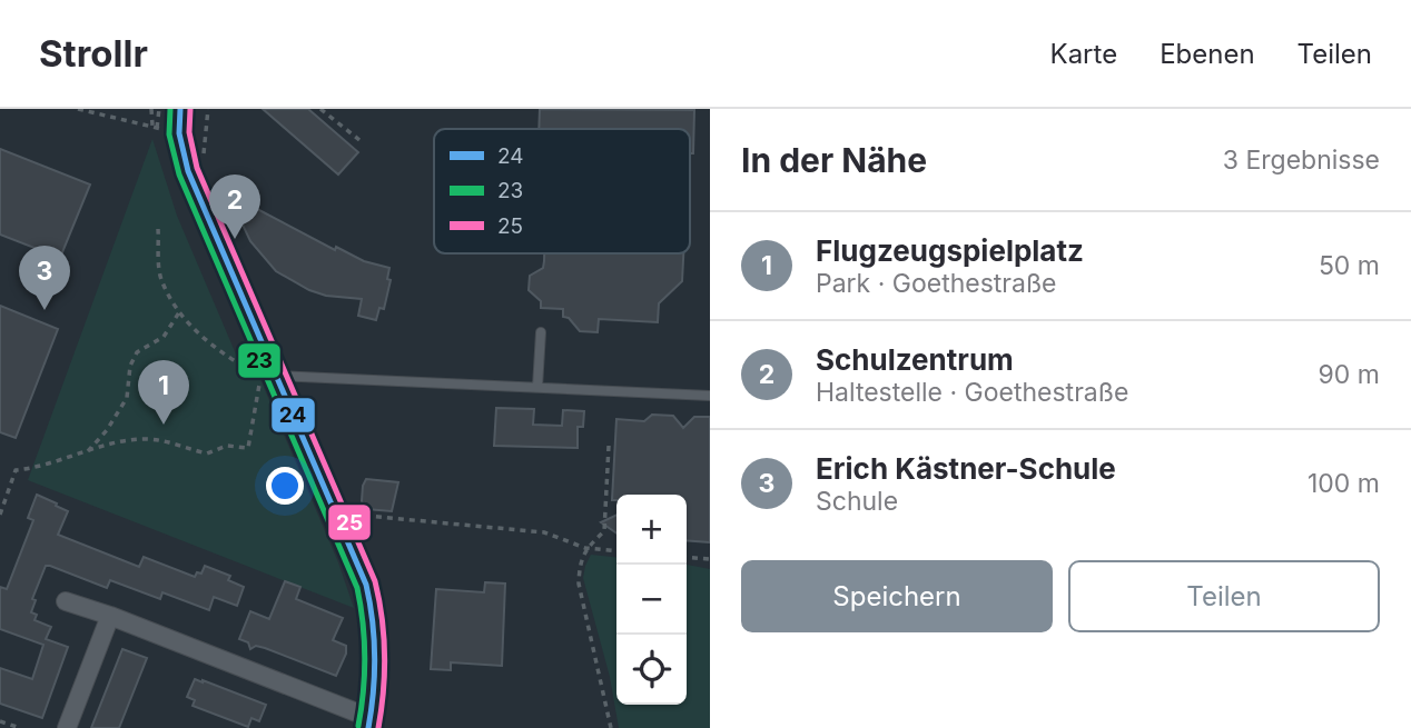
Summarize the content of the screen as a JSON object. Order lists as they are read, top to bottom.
{
  "lines": ["transit line 24", "transit line 23", "transit line 25"],
  "legend": ["24", "23", "25"],
  "page": {
    "header": "Strollr",
    "nav": ["Karte", "Ebenen", "Teilen"],
    "heading": ["In der Nähe", "3 Ergebnisse"],
    "pins": ["2", "3", "1"],
    "list": [
      {
        "mark": "1",
        "name": "Flugzeugspielplatz",
        "note": "Park · Goethestraße",
        "value": "50 m"
      },
      {
        "mark": "2",
        "name": "Schulzentrum",
        "note": "Haltestelle · Goethestraße",
        "value": "90 m"
      },
      {
        "mark": "3",
        "name": "Erich Kästner-Schule",
        "note": "Schule",
        "value": "100 m"
      }
    ],
    "map_buttons": ["+", "−"],
    "buttons": ["Speichern", "Teilen"]
  }
}
